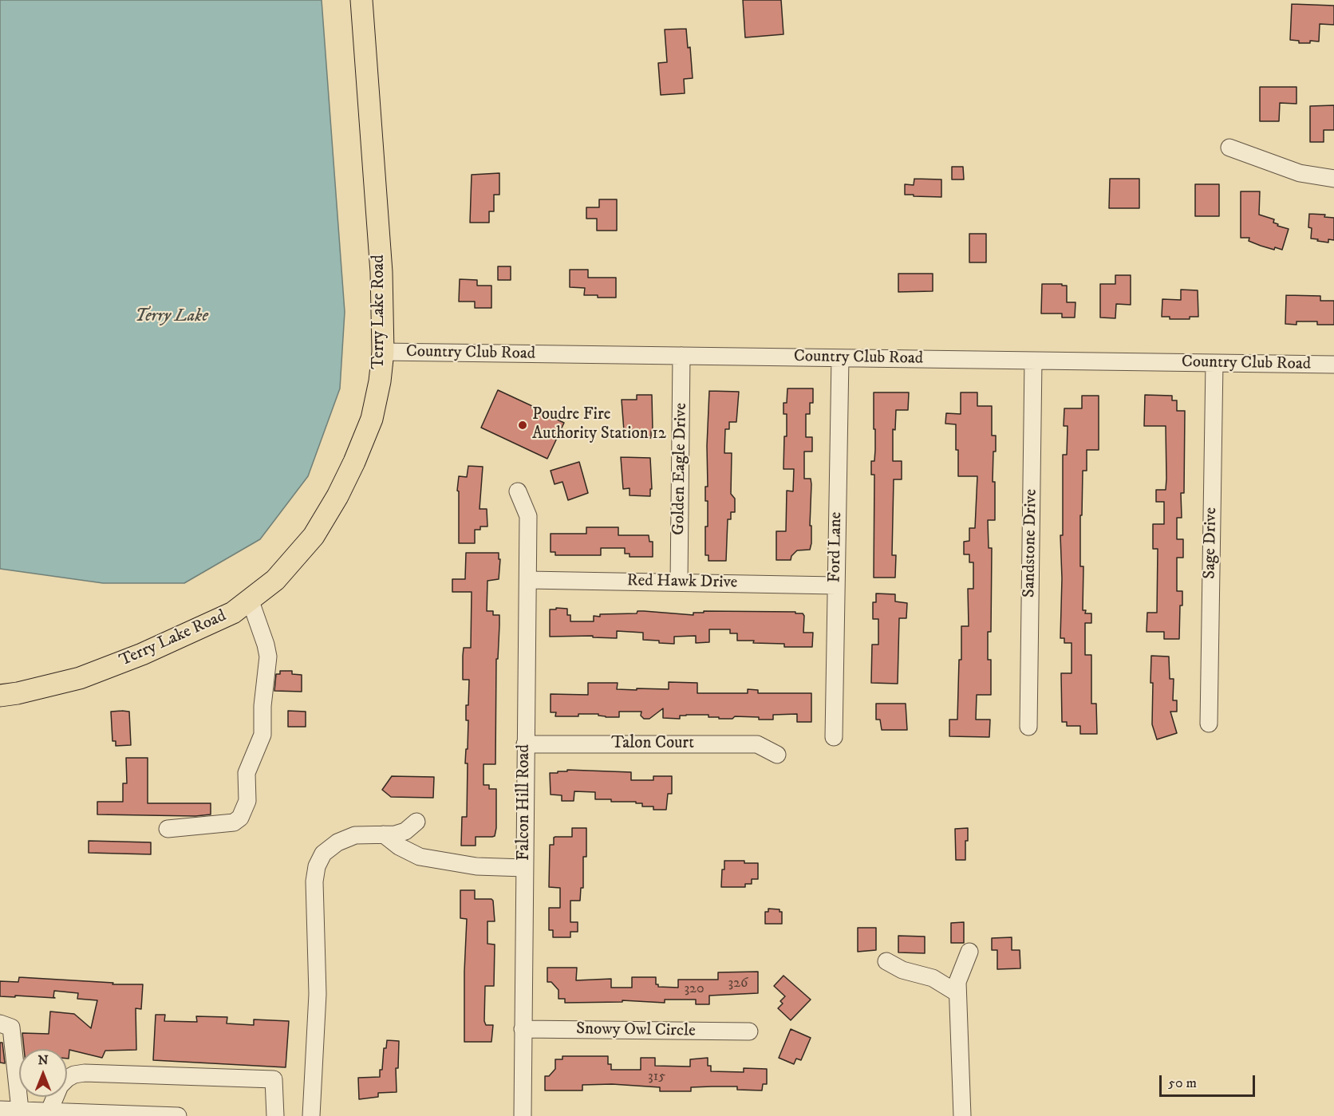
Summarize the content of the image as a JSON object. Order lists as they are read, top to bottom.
{
  "streets": {
    "main road": ["Terry Lake Road"],
    "street": [
      "Country Club Road",
      "Golden Eagle Drive",
      "Sandstone Drive",
      "Sage Drive",
      "Ford Lane",
      "Red Hawk Drive",
      "Talon Court",
      "Falcon Hill Road",
      "Snowy Owl Circle"
    ]
  },
  "crossings": [
    ["Terry Lake Road", "Country Club Road"],
    ["Country Club Road", "Golden Eagle Drive"],
    ["Country Club Road", "Sandstone Drive"],
    ["Country Club Road", "Sage Drive"],
    ["Country Club Road", "Ford Lane"],
    ["Golden Eagle Drive", "Red Hawk Drive"],
    ["Ford Lane", "Red Hawk Drive"],
    ["Red Hawk Drive", "Falcon Hill Road"],
    ["Talon Court", "Falcon Hill Road"],
    ["Falcon Hill Road", "Snowy Owl Circle"]
  ],
  "water": ["Terry Lake"],
  "places": ["Poudre Fire Authority Station 12"],
  "house_numbers": ["326", "320", "315"],
  "scale_bar": "50 m",
  "north": "top"
}
